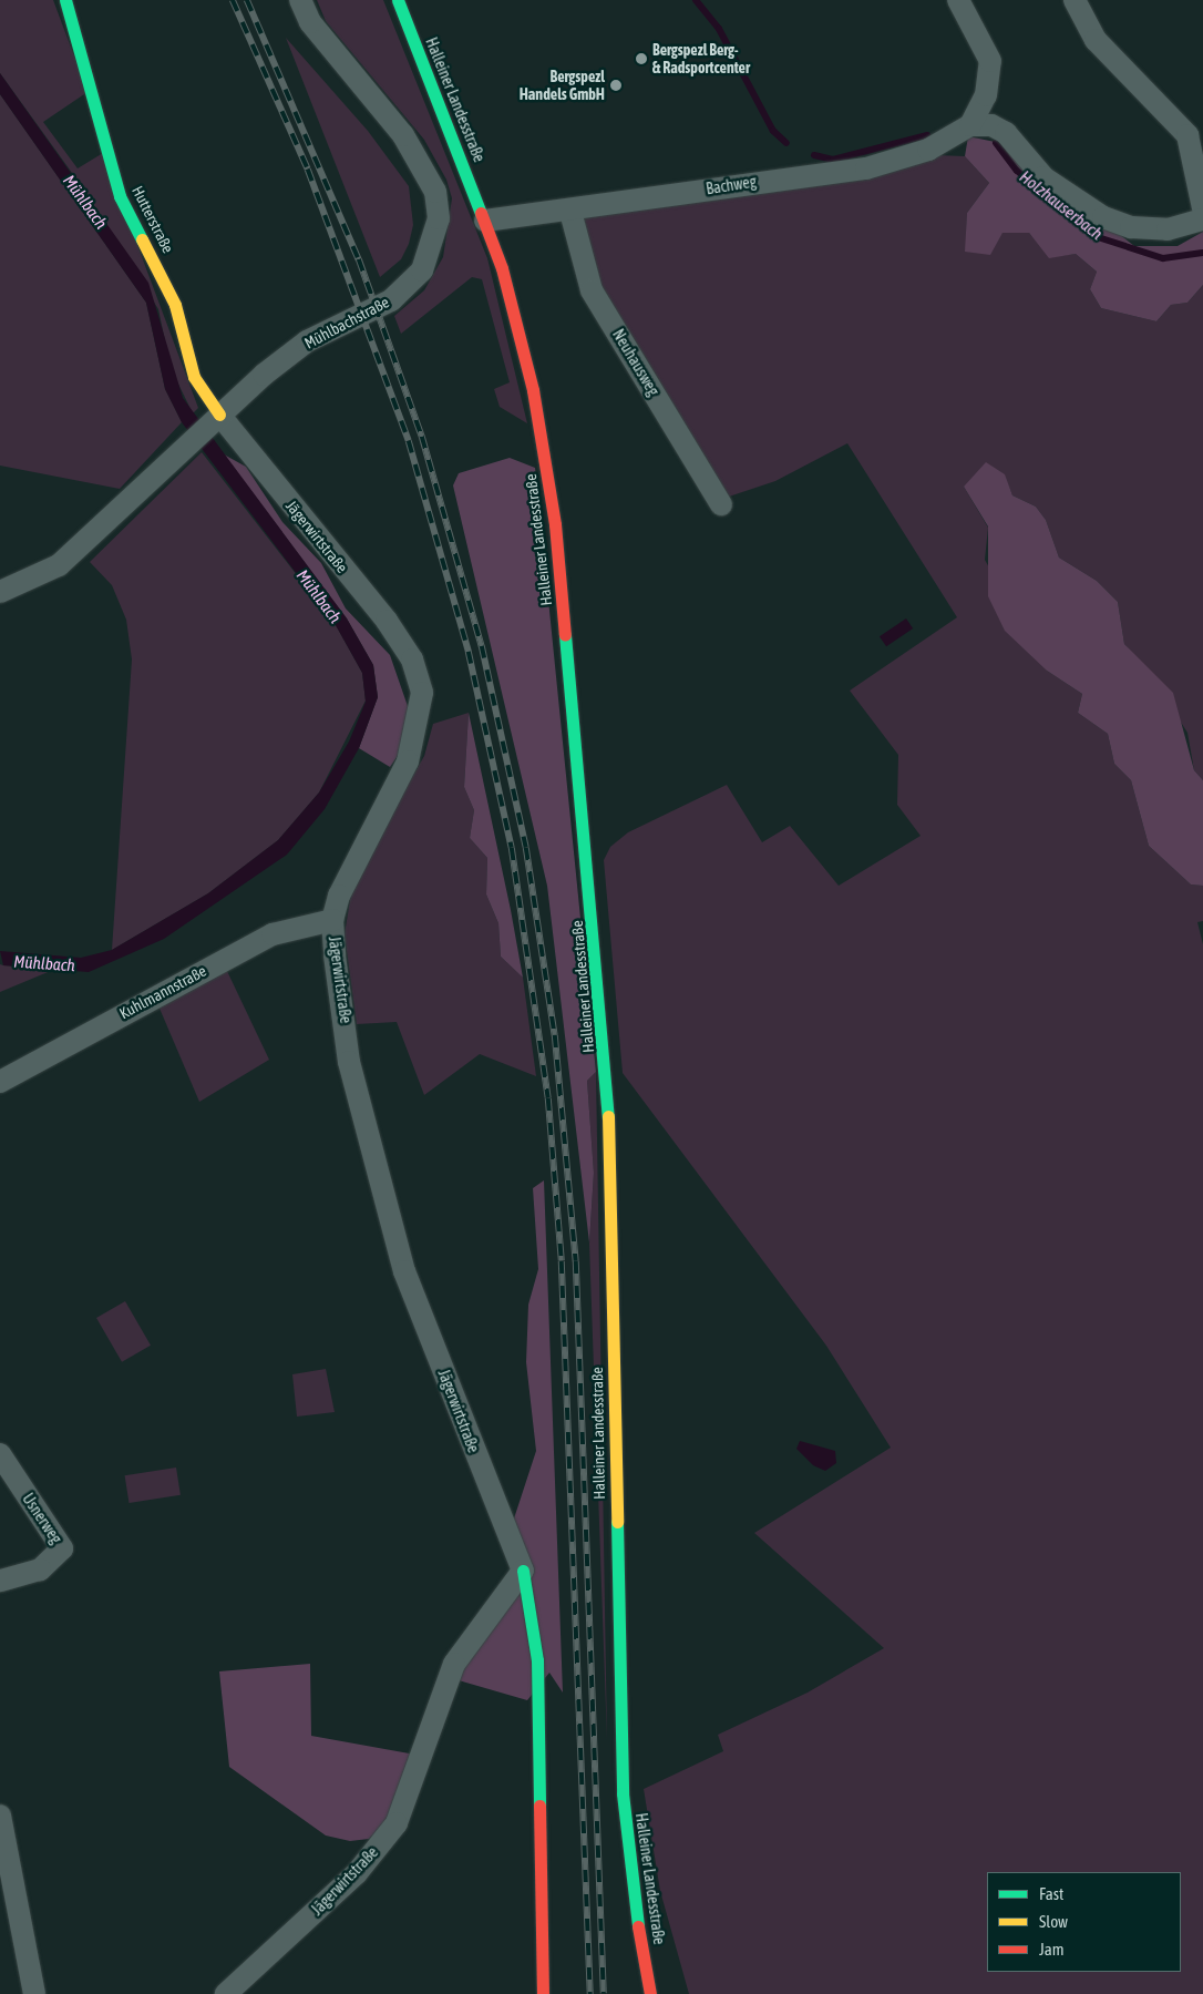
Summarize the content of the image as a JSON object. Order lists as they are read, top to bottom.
{
  "streets": {
    "main road": ["Halleiner Landesstraße", "Hutterstraße", "Jägerwirtstraße"],
    "street": [
      "Bachweg",
      "Mühlbachstraße",
      "Neuhausweg",
      "Kuhlmannstraße",
      "Usnerweg"
    ]
  },
  "crossings": [
    ["Halleiner Landesstraße", "Bachweg"],
    ["Bachweg", "Neuhausweg"],
    ["Hutterstraße", "Mühlbachstraße"],
    ["Hutterstraße", "Jägerwirtstraße"],
    ["Mühlbachstraße", "Jägerwirtstraße"],
    ["Jägerwirtstraße", "Kuhlmannstraße"]
  ],
  "water": ["Mühlbach", "Holzhauserbach"],
  "places": ["Bergspezl Berg- & Radsportcenter", "Bergspezl Handels GmbH"],
  "legend": ["Fast", "Slow", "Jam"]
}
